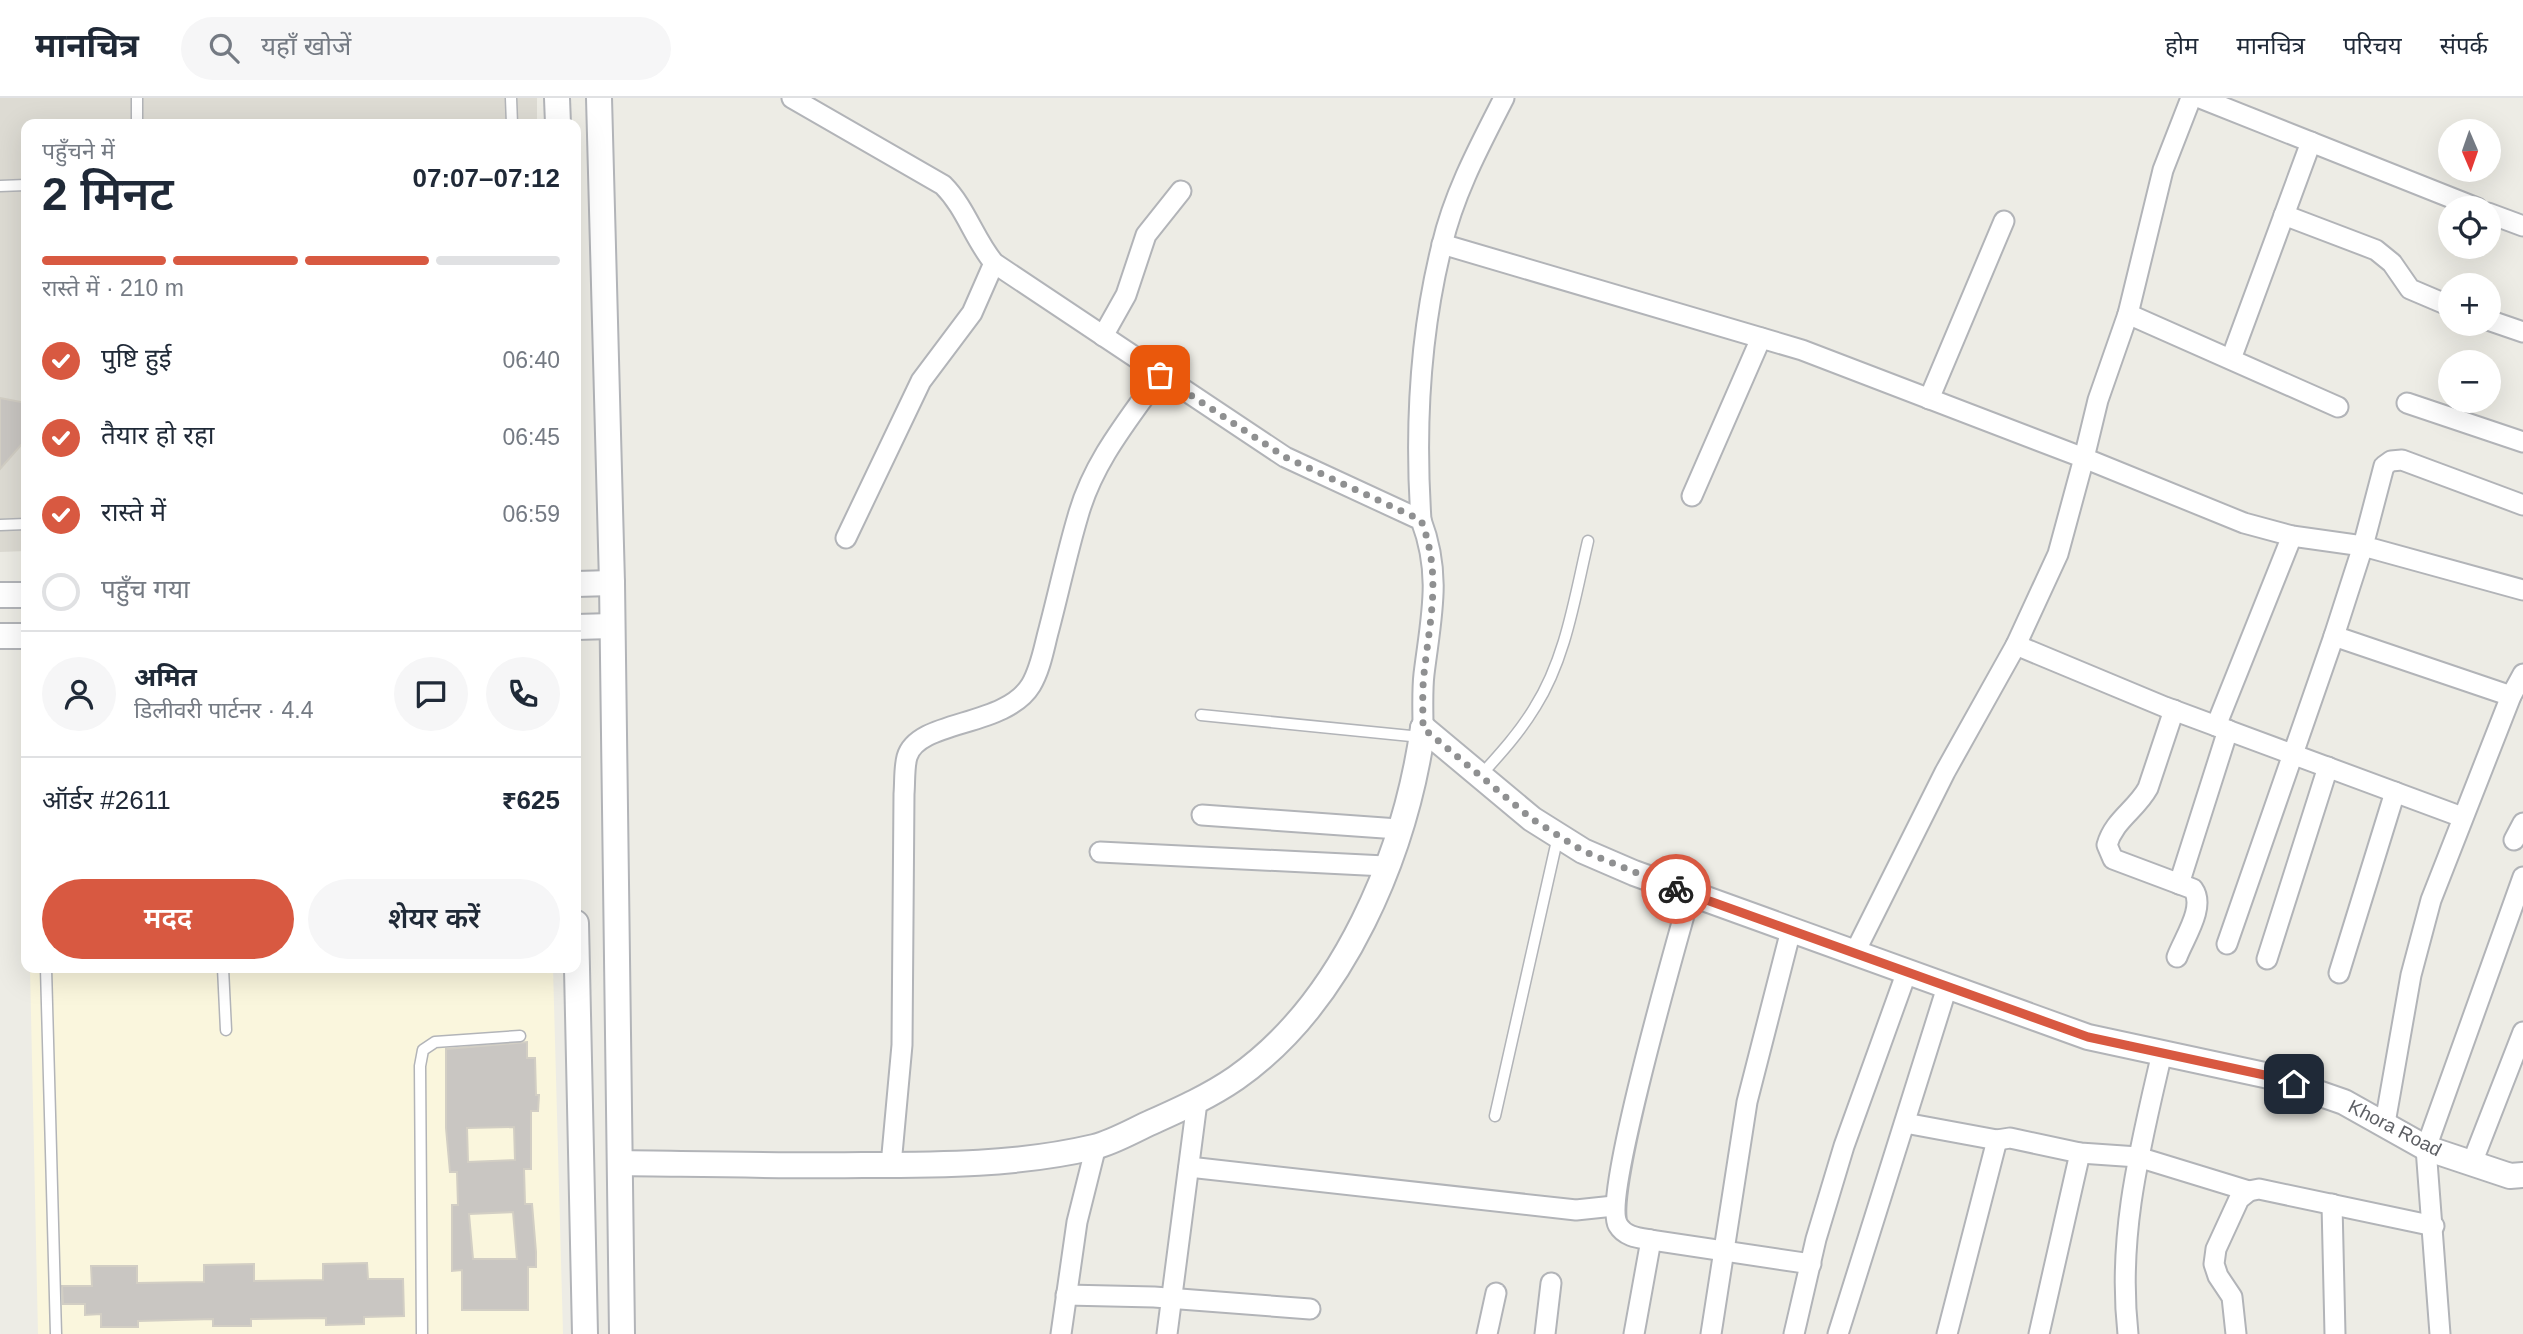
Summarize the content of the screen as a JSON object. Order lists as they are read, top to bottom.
{
  "streets": {
    "street": ["Khora Road"]
  },
  "north": "bottom",
  "page": {
    "header": "मानचित्र",
    "search": "यहाँ खोजें",
    "nav": [
      "होम",
      "मानचित्र",
      "परिचय",
      "संपर्क"
    ],
    "map_buttons": ["+", "−"],
    "heading": ["2 मिनट", "पहुँचने में", "07:07–07:12"],
    "panel": [
      "अमित",
      "डिलीवरी पार्टनर · 4.4",
      "ऑर्डर #2611",
      "₹625"
    ],
    "bar": "रास्ते में · 210 m",
    "list": [
      ["पुष्टि हुई", "06:40"],
      ["तैयार हो रहा", "06:45"],
      ["रास्ते में", "06:59"],
      "पहुँच गया"
    ],
    "buttons": ["मदद", "शेयर करें"]
  }
}
